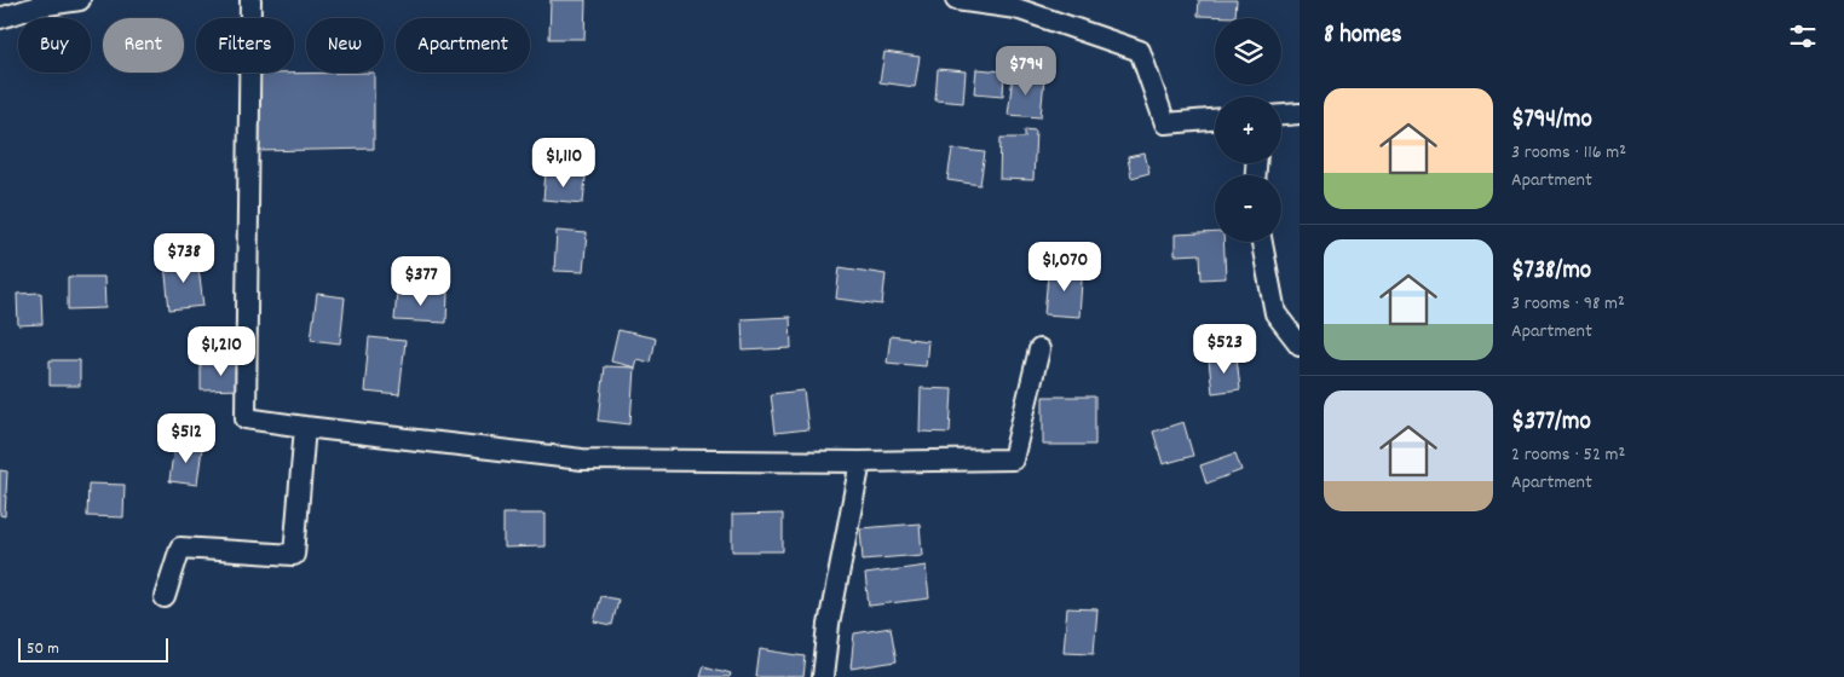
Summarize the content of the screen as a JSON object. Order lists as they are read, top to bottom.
{
  "scale_bar": "50 m",
  "page": {
    "heading": "8 homes",
    "map_buttons": ["+", "−"],
    "chip": [
      "Buy",
      "Rent",
      "Filters",
      "New",
      "Apartment"
    ],
    "price": [
      "$794",
      "$1,110",
      "$738",
      "$1,070",
      "$377",
      "$523",
      "$1,210",
      "$512"
    ],
    "list": [
      {
        "name": "$794/mo",
        "note": "3 rooms · 116 m² · Apartment"
      },
      {
        "name": "$738/mo",
        "note": "3 rooms · 98 m² · Apartment"
      },
      {
        "name": "$377/mo",
        "note": "2 rooms · 52 m² · Apartment"
      }
    ],
    "scale": "50 m"
  }
}
